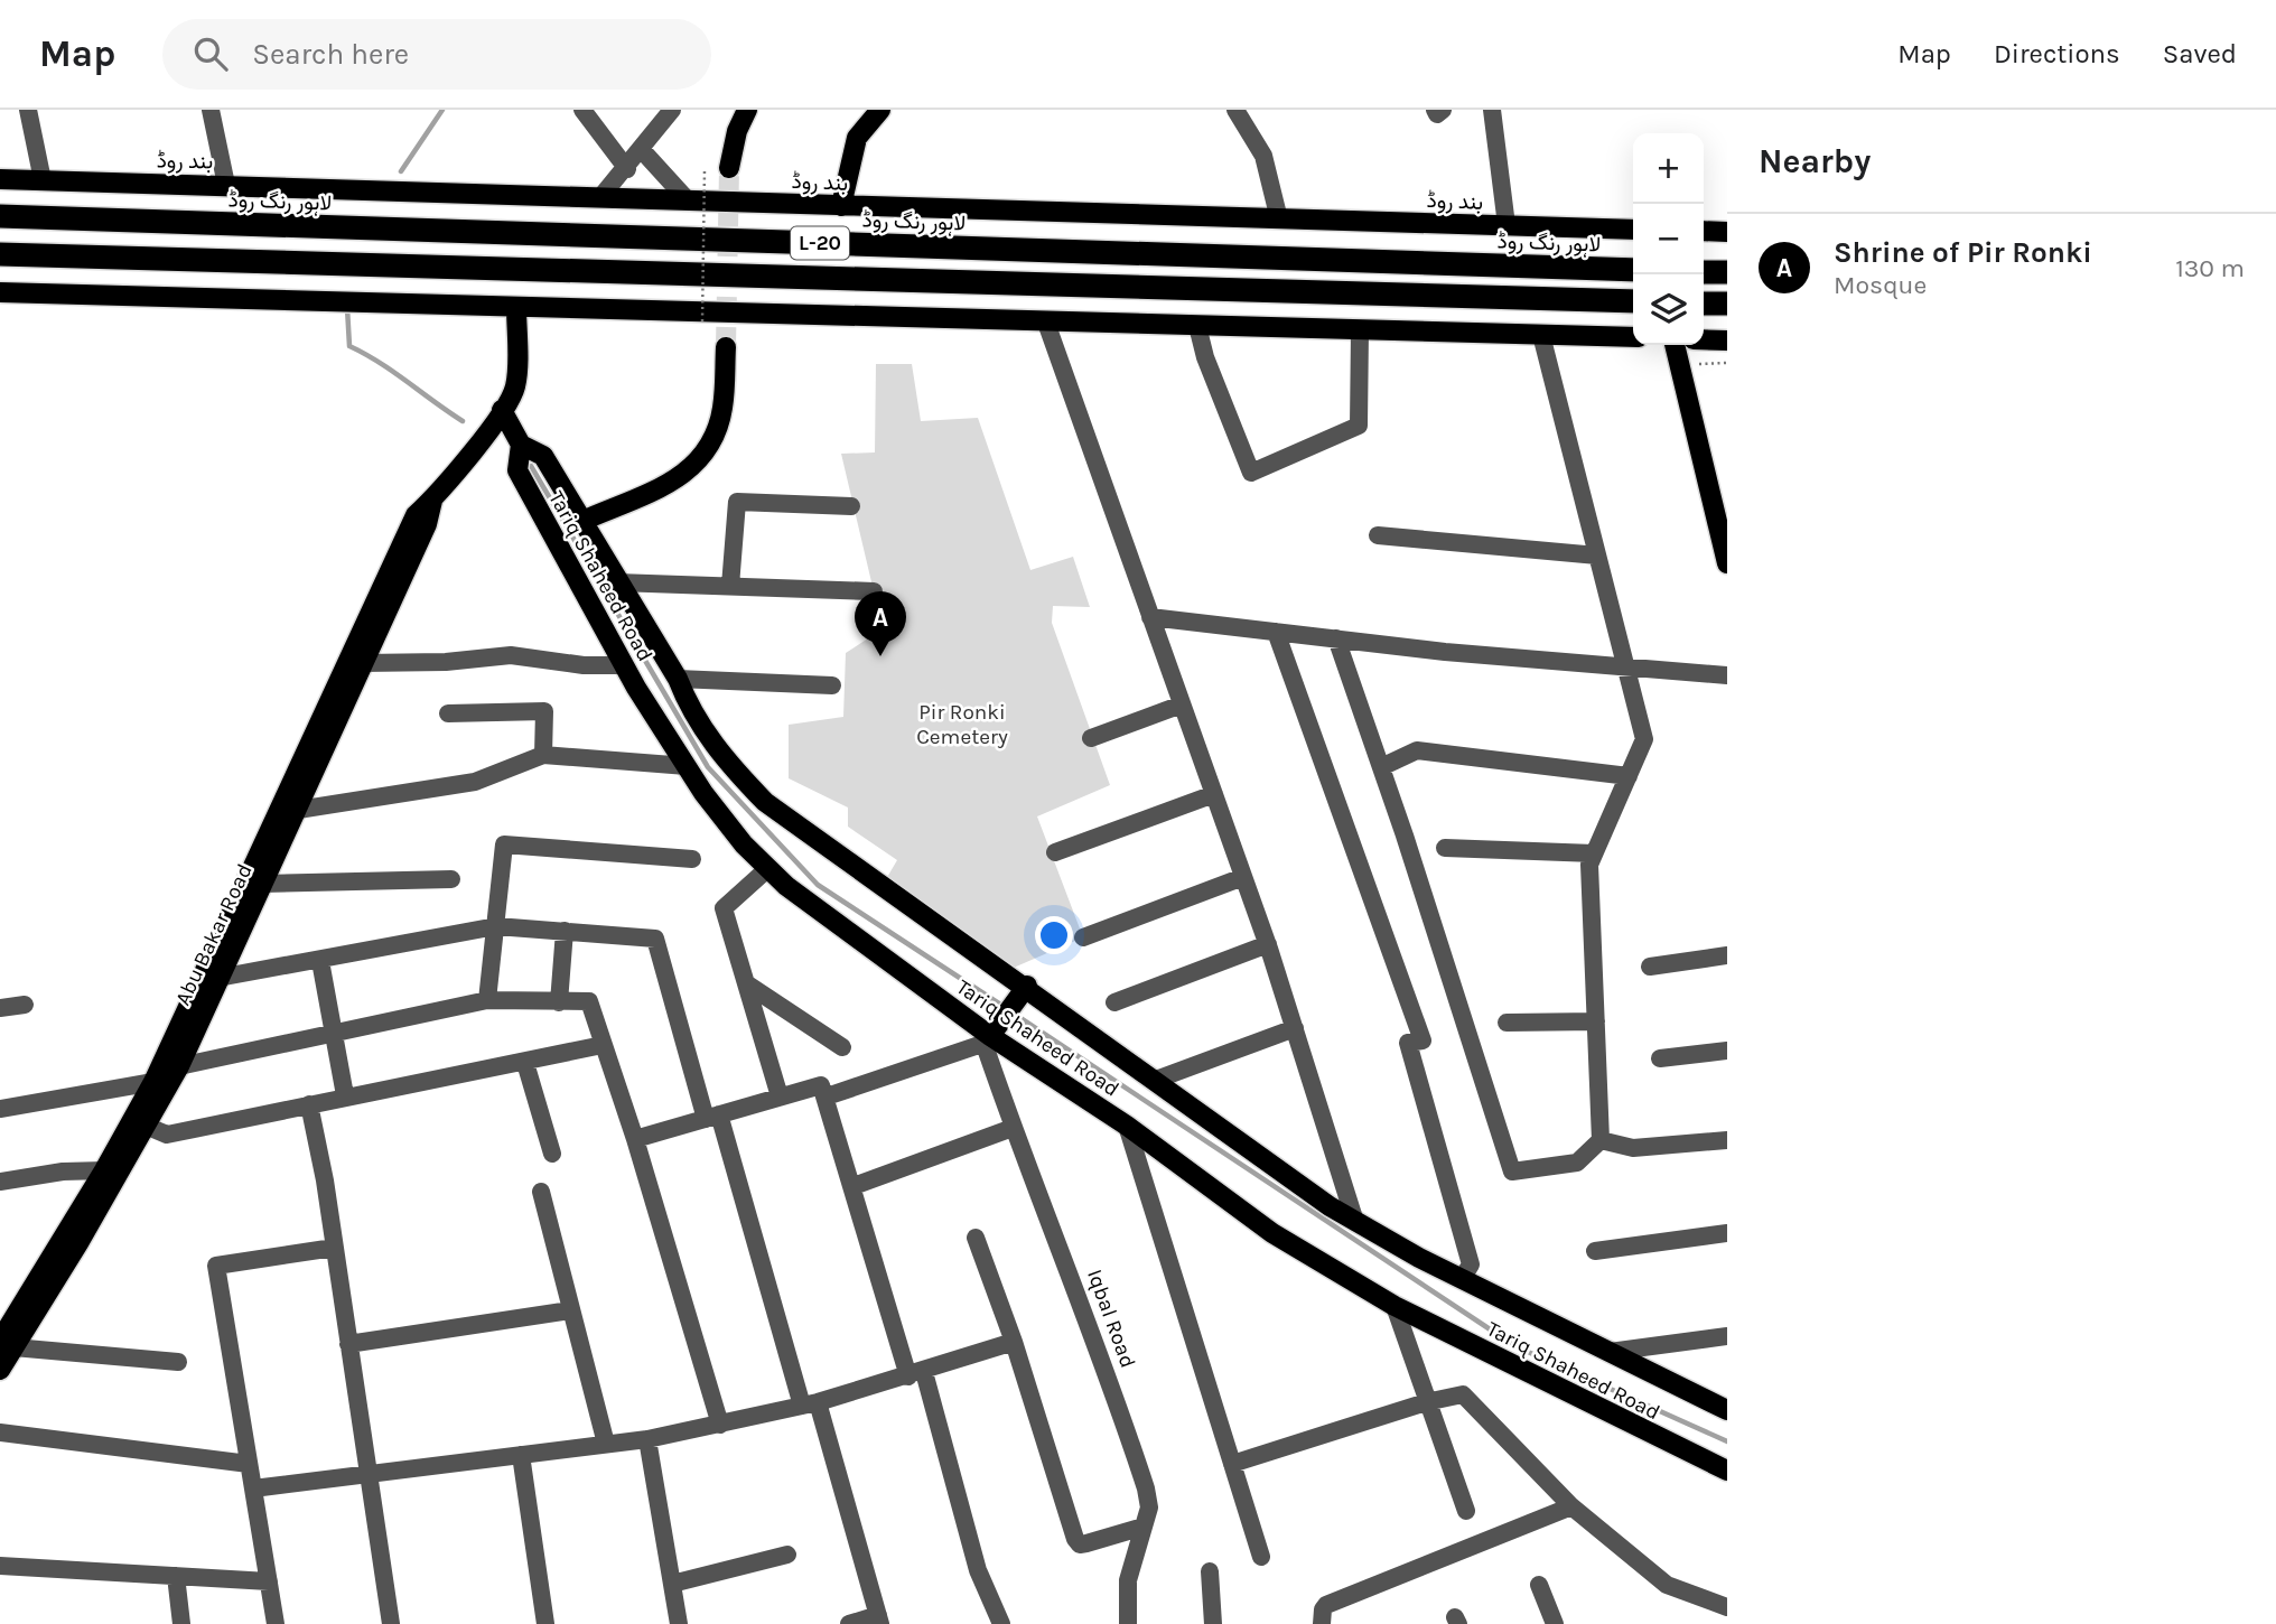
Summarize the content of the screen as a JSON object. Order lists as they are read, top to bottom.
{
  "streets": {
    "highway": ["لاہور رنگ روڈ", "L-20"],
    "main road": ["بند روڈ", "Tariq Shaheed Road", "Abu Bakar Road"],
    "street": ["Iqbal Road"]
  },
  "crossings": [
    ["Tariq Shaheed Road", "Abu Bakar Road"],
    ["Tariq Shaheed Road", "Iqbal Road"]
  ],
  "parks": ["Pir Ronki Cemetery"],
  "page": {
    "header": "Map",
    "search": "Search here",
    "nav": ["Map", "Directions", "Saved"],
    "heading": "Nearby",
    "map_buttons": ["+", "−"],
    "list": [
      {
        "mark": "A",
        "name": "Shrine of Pir Ronki",
        "note": "Mosque",
        "value": "130 m"
      }
    ],
    "pins": "A"
  }
}
